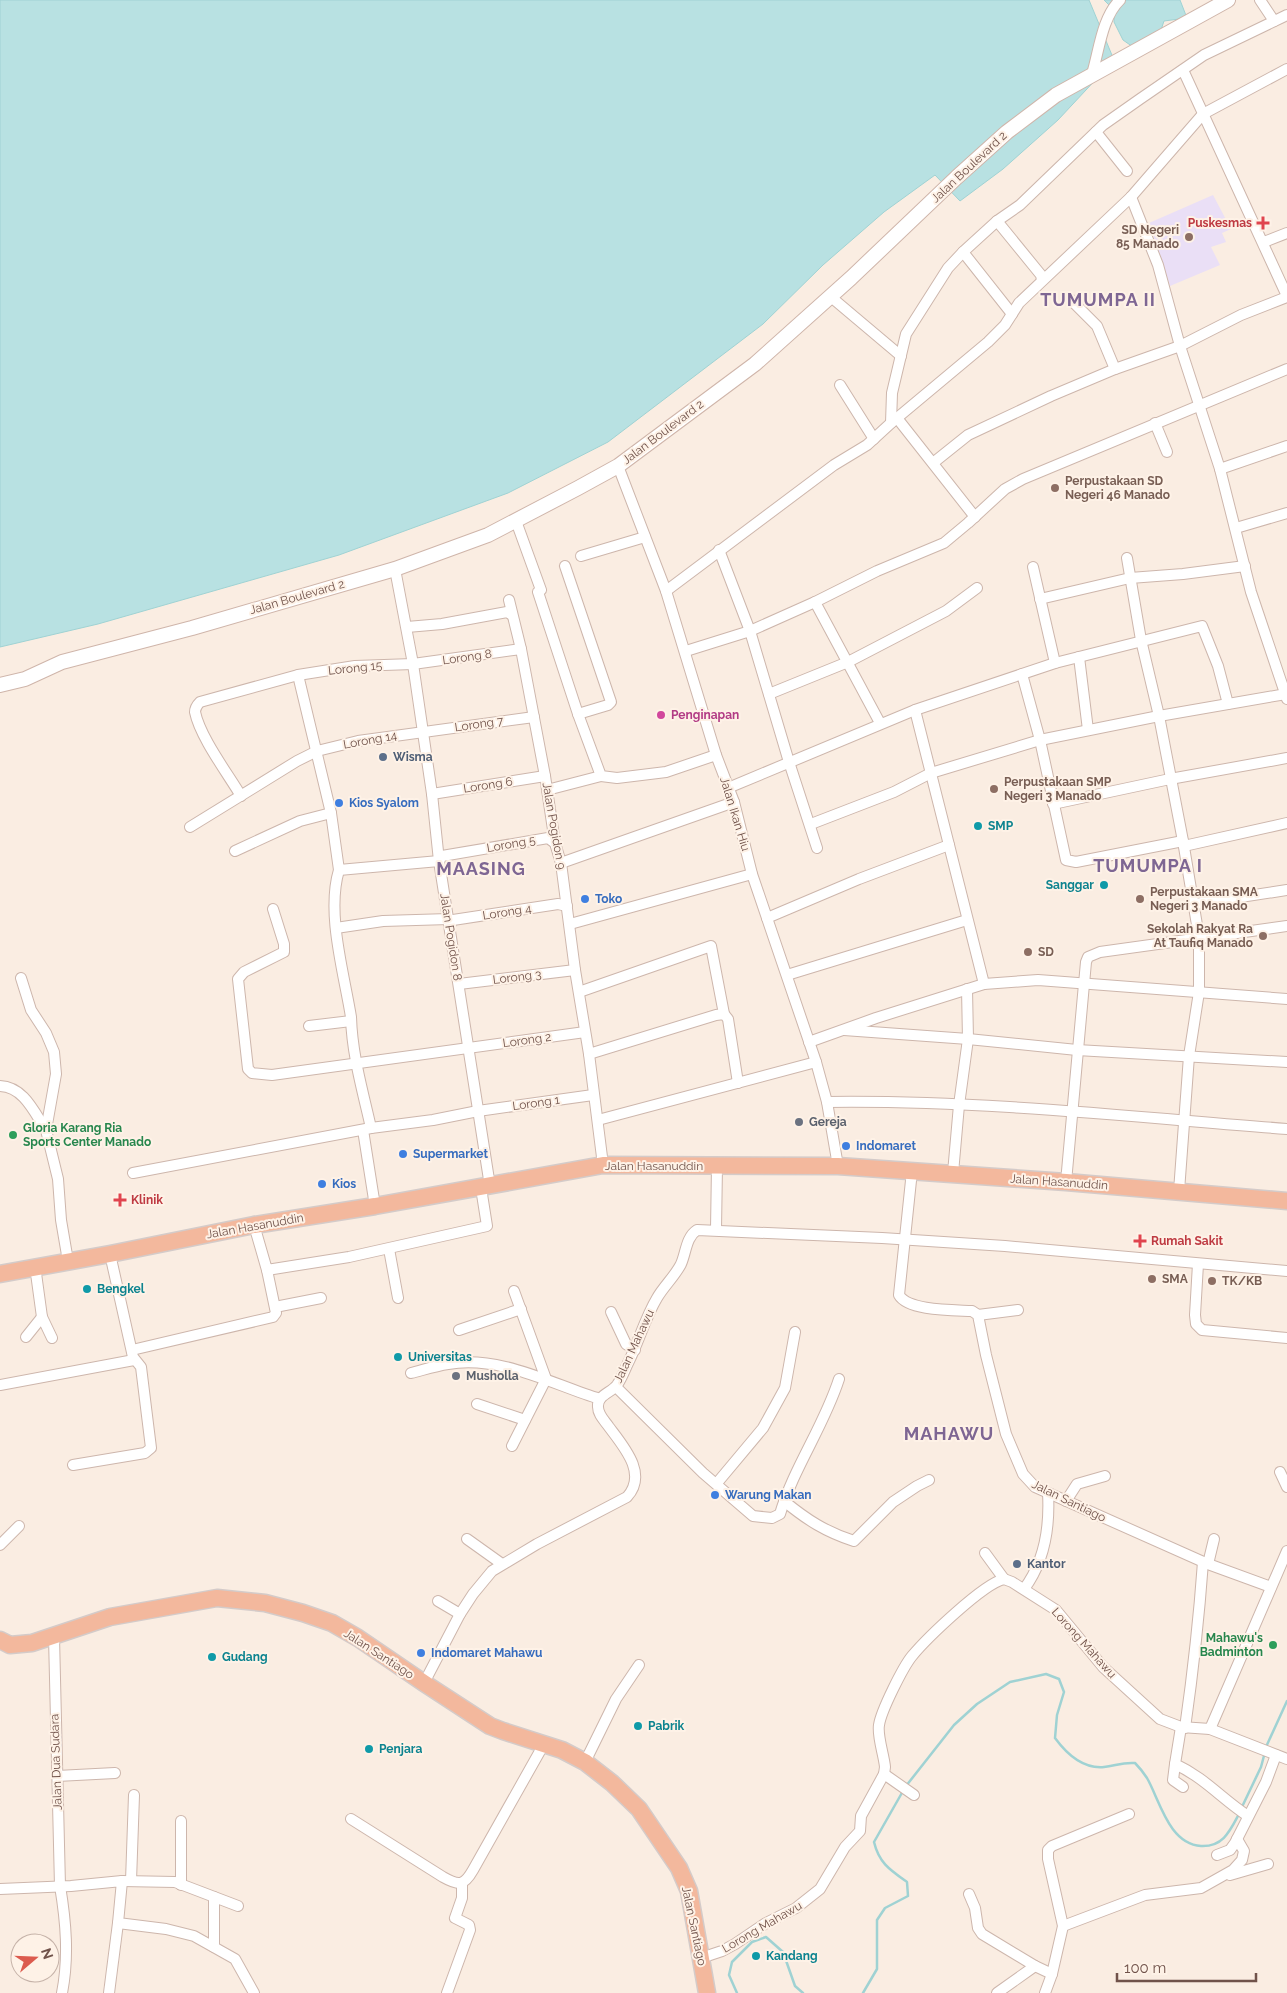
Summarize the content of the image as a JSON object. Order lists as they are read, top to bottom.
{
  "streets": {
    "highway": ["Jalan Hasanuddin", "Jalan Santiago"],
    "main road": ["Jalan Boulevard 2"],
    "street": [
      "Lorong 8",
      "Lorong 15",
      "Lorong 7",
      "Lorong 14",
      "Lorong 6",
      "Jalan Ikan Hiu",
      "Jalan Pogidon 9",
      "Lorong 5",
      "Lorong 4",
      "Jalan Pogidon 8",
      "Lorong 3",
      "Lorong 2",
      "Lorong 1",
      "Jalan Mahawu",
      "Lorong Mahawu",
      "Jalan Dua Sudara"
    ]
  },
  "crossings": [
    ["Jalan Boulevard 2", "Jalan Ikan Hiu"],
    ["Jalan Boulevard 2", "Jalan Pogidon 8"],
    ["Lorong 8", "Lorong 15"],
    ["Lorong 8", "Jalan Pogidon 9"],
    ["Lorong 8", "Jalan Pogidon 8"],
    ["Lorong 15", "Lorong 14"],
    ["Lorong 15", "Jalan Pogidon 8"],
    ["Lorong 7", "Lorong 14"],
    ["Lorong 7", "Jalan Pogidon 9"],
    ["Lorong 7", "Jalan Pogidon 8"],
    ["Lorong 14", "Jalan Pogidon 8"],
    ["Lorong 6", "Jalan Pogidon 9"],
    ["Lorong 6", "Jalan Pogidon 8"],
    ["Jalan Ikan Hiu", "Jalan Hasanuddin"],
    ["Jalan Pogidon 9", "Lorong 5"],
    ["Jalan Pogidon 9", "Lorong 4"],
    ["Jalan Pogidon 9", "Lorong 3"],
    ["Jalan Pogidon 9", "Lorong 2"],
    ["Jalan Pogidon 9", "Lorong 1"],
    ["Jalan Pogidon 9", "Jalan Hasanuddin"],
    ["Lorong 5", "Jalan Pogidon 8"],
    ["Lorong 4", "Jalan Pogidon 8"],
    ["Jalan Pogidon 8", "Lorong 3"],
    ["Jalan Pogidon 8", "Lorong 2"],
    ["Jalan Pogidon 8", "Lorong 1"],
    ["Jalan Pogidon 8", "Jalan Hasanuddin"],
    ["Jalan Santiago", "Lorong Mahawu"],
    ["Jalan Santiago", "Jalan Dua Sudara"]
  ],
  "districts": [
    "TUMUMPA II",
    "TUMUMPA I",
    "MAASING",
    "MAHAWU"
  ],
  "places": {
    "health": ["Puskesmas", "Klinik", "Rumah Sakit"],
    "other": [
      "SD Negeri 85 Manado",
      "Perpustakaan SD Negeri 46 Manado",
      "Penginapan",
      "Wisma",
      "Perpustakaan SMP Negeri 3 Manado",
      "Kios Syalom",
      "SMP",
      "Sanggar",
      "Toko",
      "Perpustakaan SMA Negeri 3 Manado",
      "Sekolah Rakyat Ra At Taufiq Manado",
      "SD",
      "Gereja",
      "Gloria Karang Ria Sports Center Manado",
      "Indomaret",
      "Supermarket",
      "Kios",
      "SMA",
      "TK/KB",
      "Bengkel",
      "Universitas",
      "Musholla",
      "Warung Makan",
      "Kantor",
      "Mahawu's Badminton",
      "Indomaret Mahawu",
      "Gudang",
      "Pabrik",
      "Penjara",
      "Kandang"
    ]
  },
  "scale_bar": "100 m",
  "north": "right"
}
